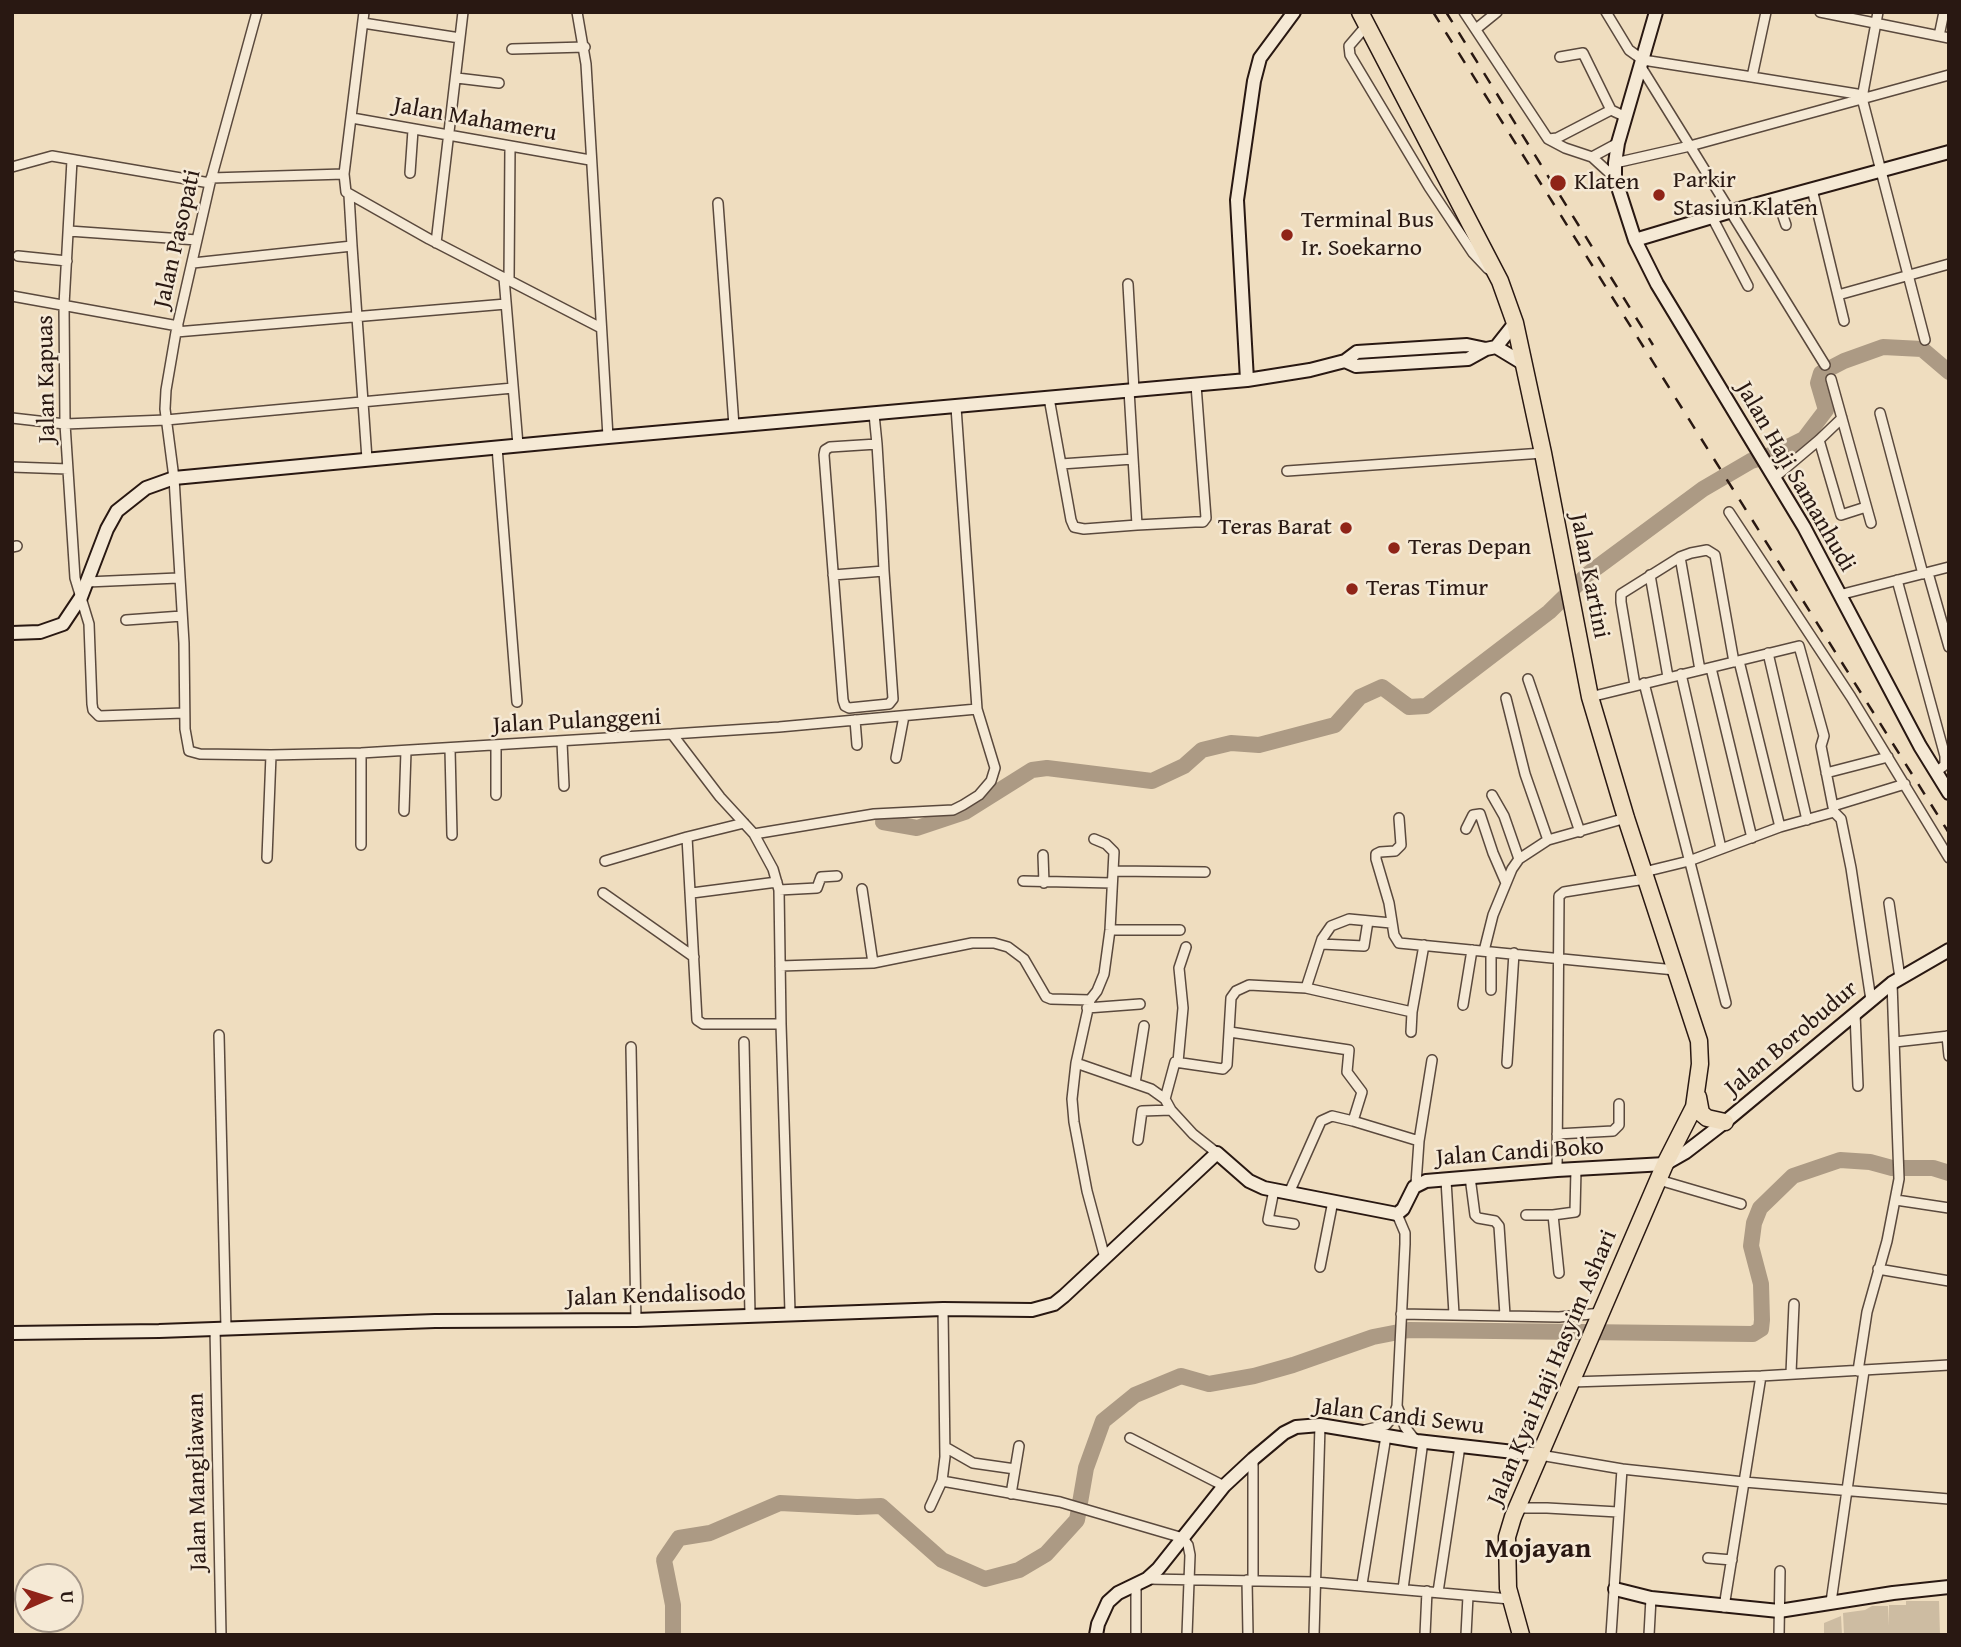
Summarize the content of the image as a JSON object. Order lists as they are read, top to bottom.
{
  "streets": {
    "highway": ["Jalan Kartini", "Jalan Kyai Haji Hasyim Ashari"],
    "street": [
      "Jalan Mahameru",
      "Jalan Pasopati",
      "Jalan Kapuas",
      "Jalan Haji Samanhudi",
      "Jalan Pulanggeni",
      "Jalan Borobudur",
      "Jalan Candi Boko",
      "Jalan Kendalisodo",
      "Jalan Candi Sewu",
      "Jalan Mangliawan"
    ]
  },
  "crossings": [
    ["Jalan Pasopati", "Jalan Pulanggeni"],
    ["Jalan Kapuas", "Jalan Pulanggeni"],
    ["Jalan Kartini", "Jalan Borobudur"],
    ["Jalan Kartini", "Jalan Candi Boko"],
    ["Jalan Kartini", "Jalan Kyai Haji Hasyim Ashari"],
    ["Jalan Pulanggeni", "Jalan Kendalisodo"],
    ["Jalan Borobudur", "Jalan Candi Boko"],
    ["Jalan Borobudur", "Jalan Kyai Haji Hasyim Ashari"],
    ["Jalan Candi Boko", "Jalan Kyai Haji Hasyim Ashari"],
    ["Jalan Kendalisodo", "Jalan Mangliawan"],
    ["Jalan Kyai Haji Hasyim Ashari", "Jalan Candi Sewu"]
  ],
  "districts": ["Mojayan"],
  "places": [
    "Klaten",
    "Parkir Stasiun Klaten",
    "Terminal Bus Ir. Soekarno",
    "Teras Barat",
    "Teras Depan",
    "Teras Timur"
  ],
  "north": "right"
}
